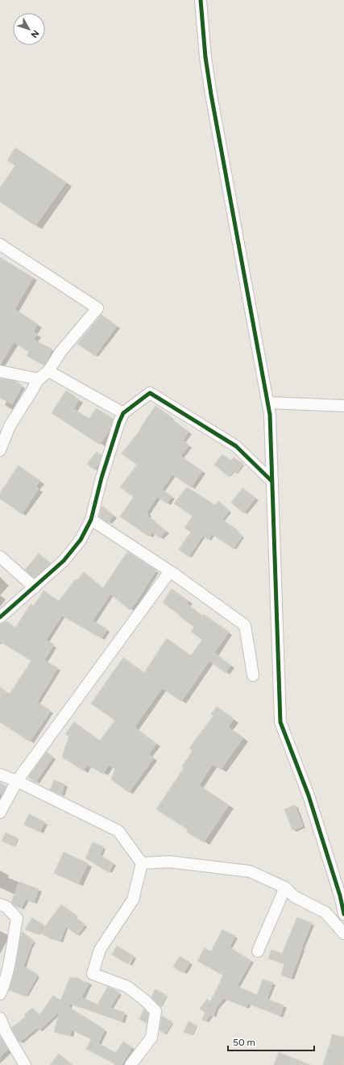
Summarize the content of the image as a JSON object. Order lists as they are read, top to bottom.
{
  "scale_bar": "50 m",
  "north": "bottom right"
}
